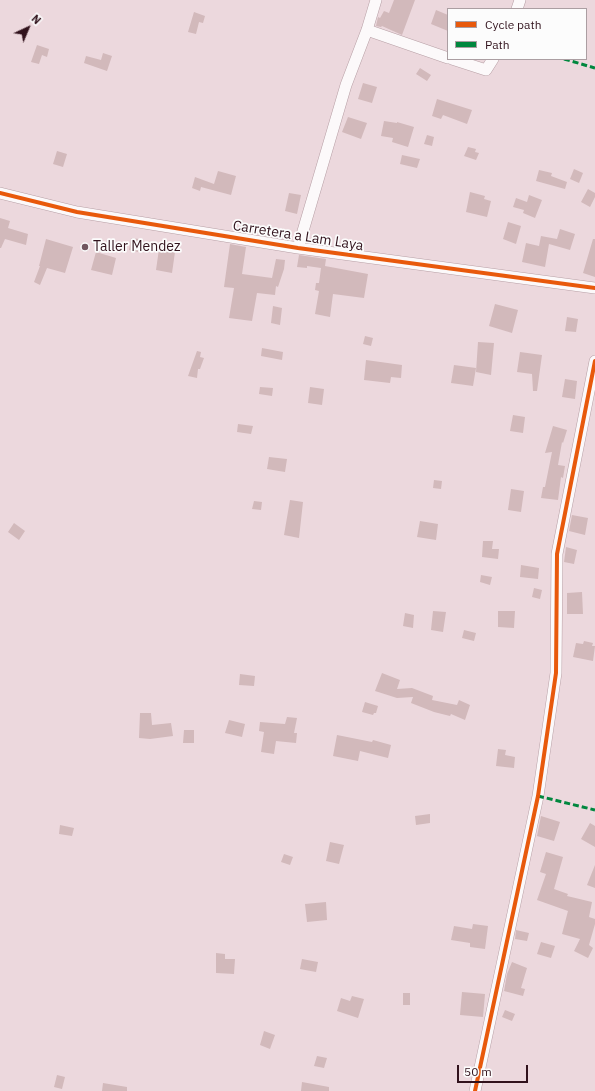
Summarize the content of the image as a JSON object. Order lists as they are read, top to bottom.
{
  "streets": {
    "street": ["Carretera a Lam Laya"]
  },
  "places": ["Taller Mendez"],
  "legend": ["Cycle path", "Path"],
  "scale_bar": "50 m",
  "north": "top right"
}
